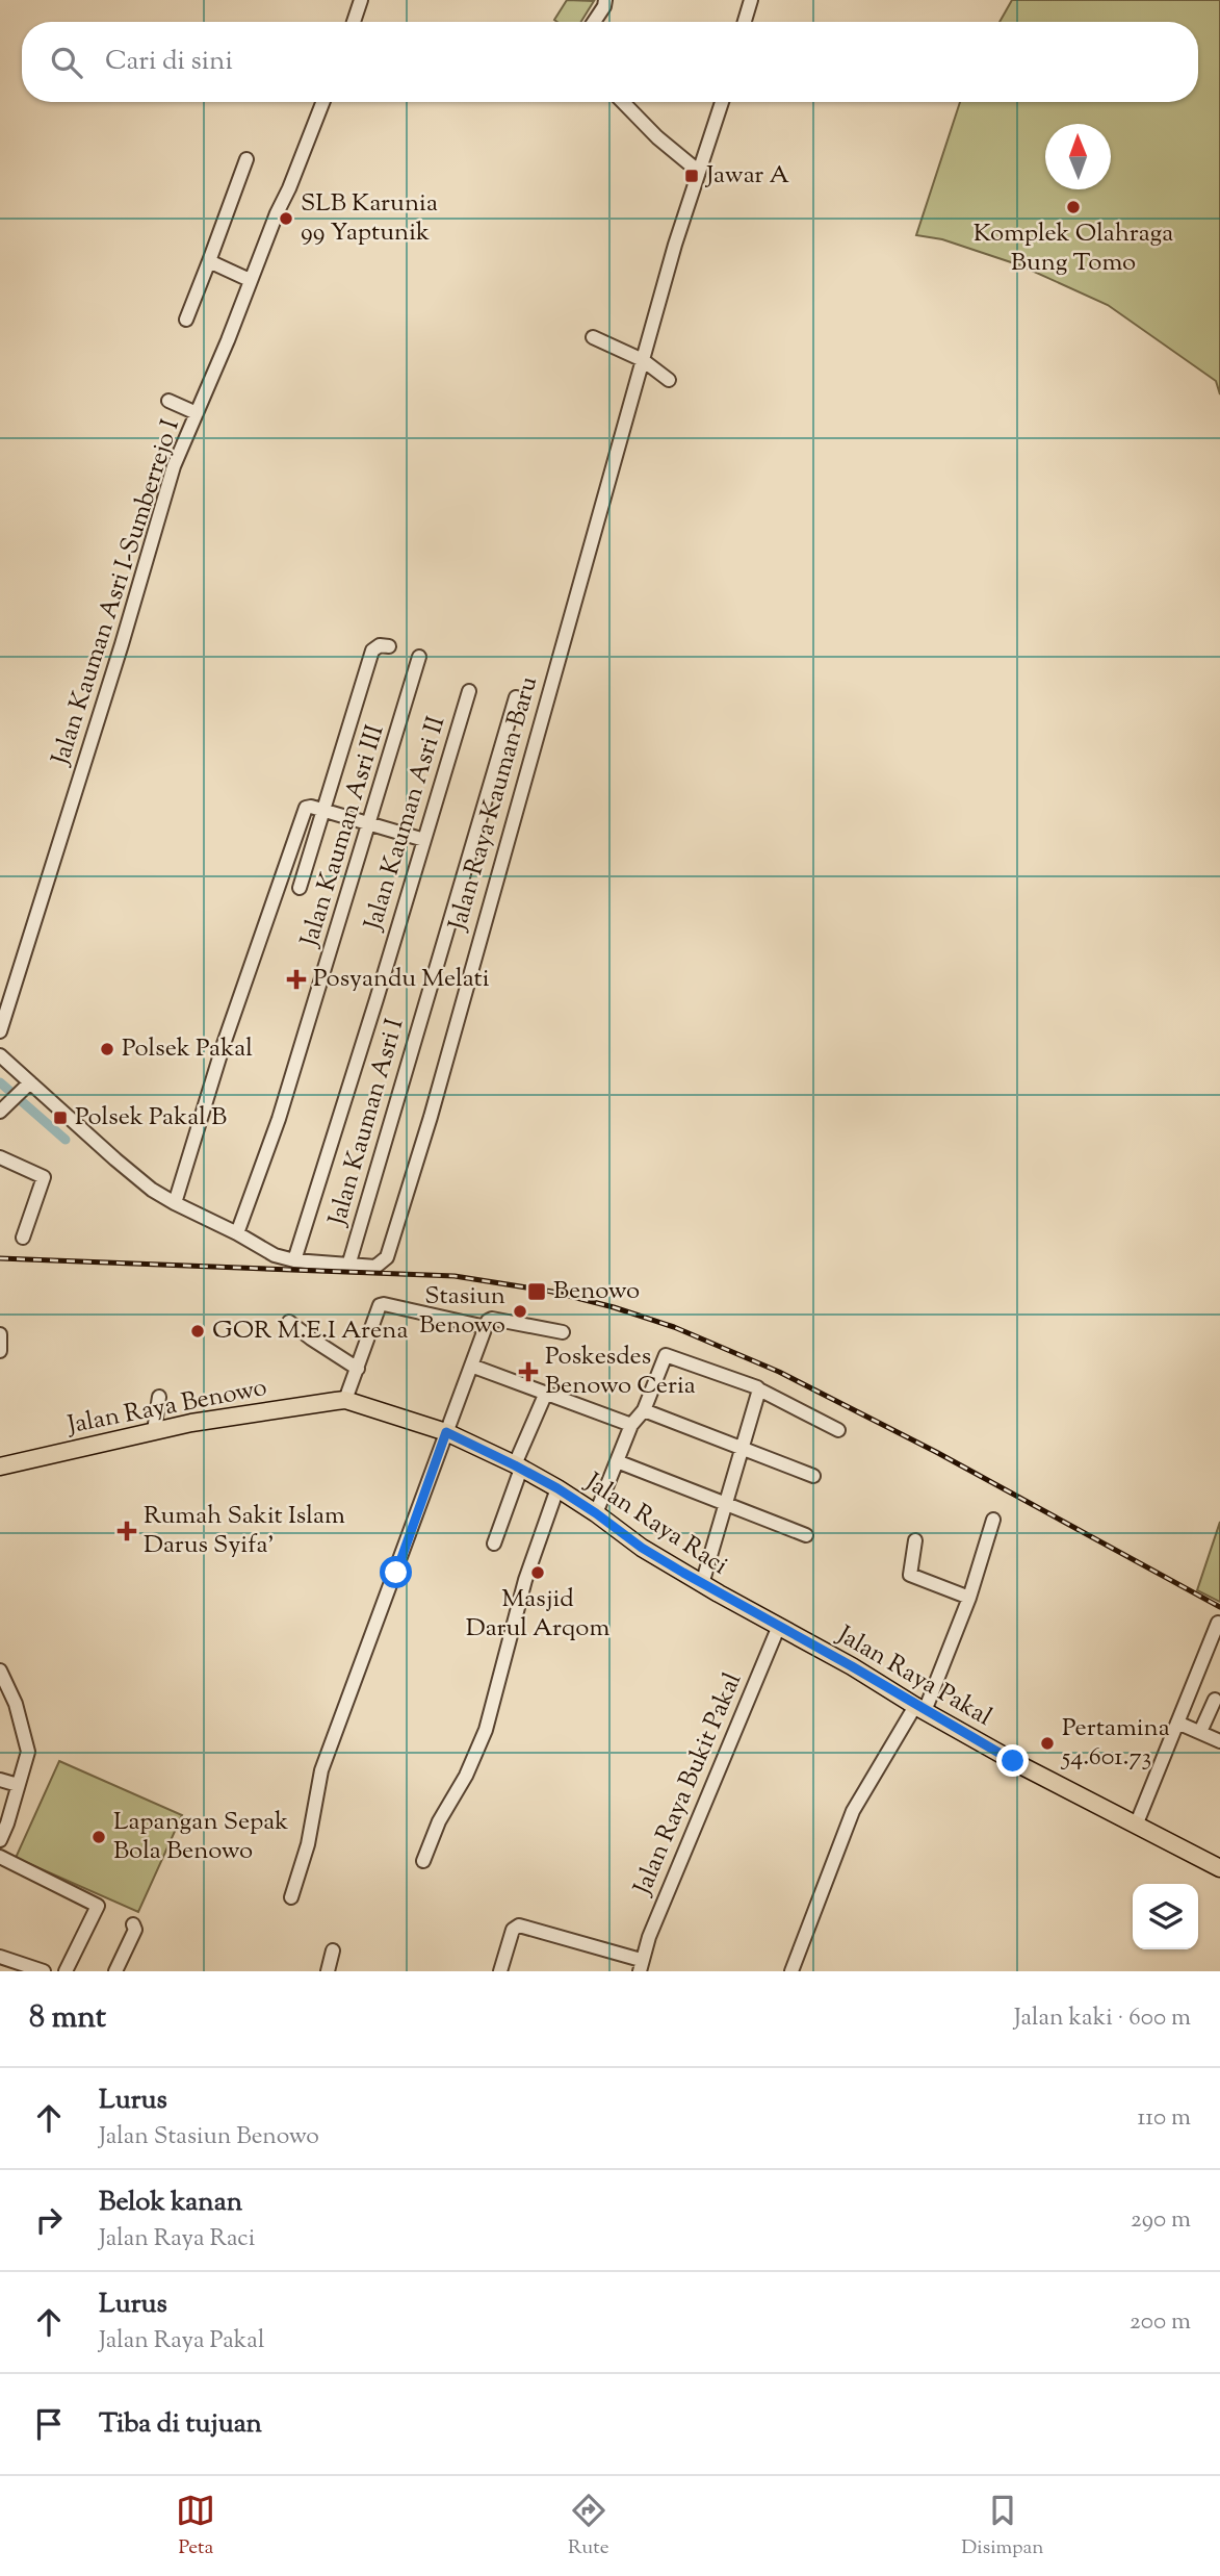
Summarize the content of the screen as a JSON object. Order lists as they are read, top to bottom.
{
  "streets": {
    "main road": ["Jalan Raya Benowo", "Jalan Raya Raci", "Jalan Raya Pakal"],
    "street": [
      "Jalan Kauman Asri I-Sumberrejo I",
      "Jalan Raya Kauman Baru",
      "Jalan Kauman Asri II",
      "Jalan Kauman Asri III",
      "Jalan Kauman Asri I",
      "Jalan Raya Bukit Pakal"
    ]
  },
  "crossings": [
    ["Jalan Raya Kauman Baru", "Jalan Kauman Asri II"],
    ["Jalan Raya Kauman Baru", "Jalan Kauman Asri III"],
    ["Jalan Raya Kauman Baru", "Jalan Kauman Asri I"],
    ["Jalan Raya Benowo", "Jalan Raya Raci"],
    ["Jalan Raya Raci", "Jalan Raya Pakal"],
    ["Jalan Raya Raci", "Jalan Raya Bukit Pakal"],
    ["Jalan Raya Pakal", "Jalan Raya Bukit Pakal"]
  ],
  "places": {
    "transit": ["Jawar A", "Polsek Pakal B", "Benowo"],
    "other": [
      "Komplek Olahraga Bung Tomo",
      "SLB Karunia 99 Yaptunik",
      "Polsek Pakal",
      "Stasiun Benowo",
      "GOR M.E.I Arena",
      "Masjid Darul Arqom",
      "Pertamina 54.601.73",
      "Lapangan Sepak Bola Benowo"
    ],
    "health": ["Posyandu Melati", "Poskesdes Benowo Ceria", "Rumah Sakit Islam Darus Syifa'"]
  },
  "north": "top",
  "page": {
    "search": "Cari di sini",
    "heading": ["8 mnt", "Jalan kaki · 600 m"],
    "list": [
      ["Lurus", "Jalan Stasiun Benowo", "110 m"],
      ["Belok kanan", "Jalan Raya Raci", "290 m"],
      ["Lurus", "Jalan Raya Pakal", "200 m"],
      "Tiba di tujuan"
    ],
    "nav": ["Peta", "Rute", "Disimpan"]
  }
}
